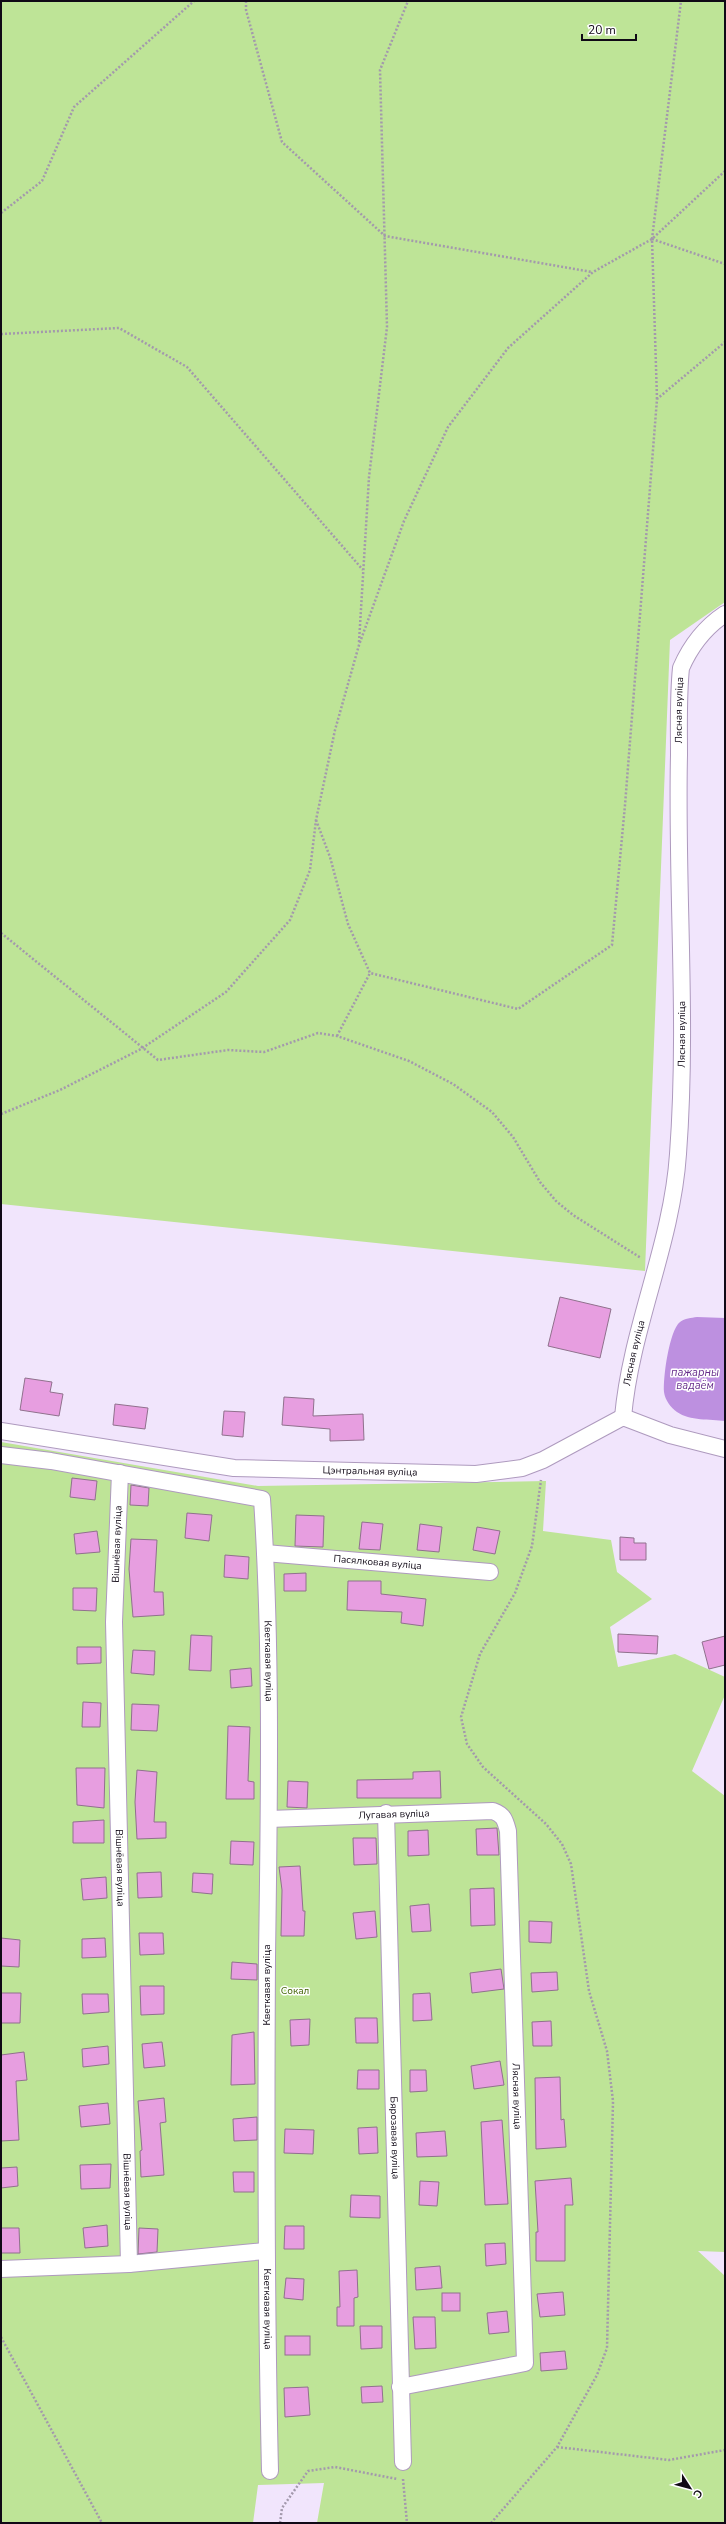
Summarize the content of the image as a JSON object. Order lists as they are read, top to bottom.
{
  "streets": {
    "street": [
      "Лясная вуліца",
      "Цэнтральная вуліца",
      "Вішнёвая вуліца",
      "Пасялковая вуліца",
      "Кветкавая вуліца",
      "Лугавая вуліца",
      "Бярозавая вуліца"
    ]
  },
  "crossings": [
    ["Лясная вуліца", "Цэнтральная вуліца"],
    ["Лясная вуліца", "Лугавая вуліца"],
    ["Лясная вуліца", "Бярозавая вуліца"],
    ["Вішнёвая вуліца", "Кветкавая вуліца"],
    ["Пасялковая вуліца", "Кветкавая вуліца"],
    ["Кветкавая вуліца", "Лугавая вуліца"],
    ["Лугавая вуліца", "Бярозавая вуліца"]
  ],
  "water": ["пажарны вадаём"],
  "parks": ["Сокал"],
  "scale_bar": "20 m",
  "north": "bottom right"
}
